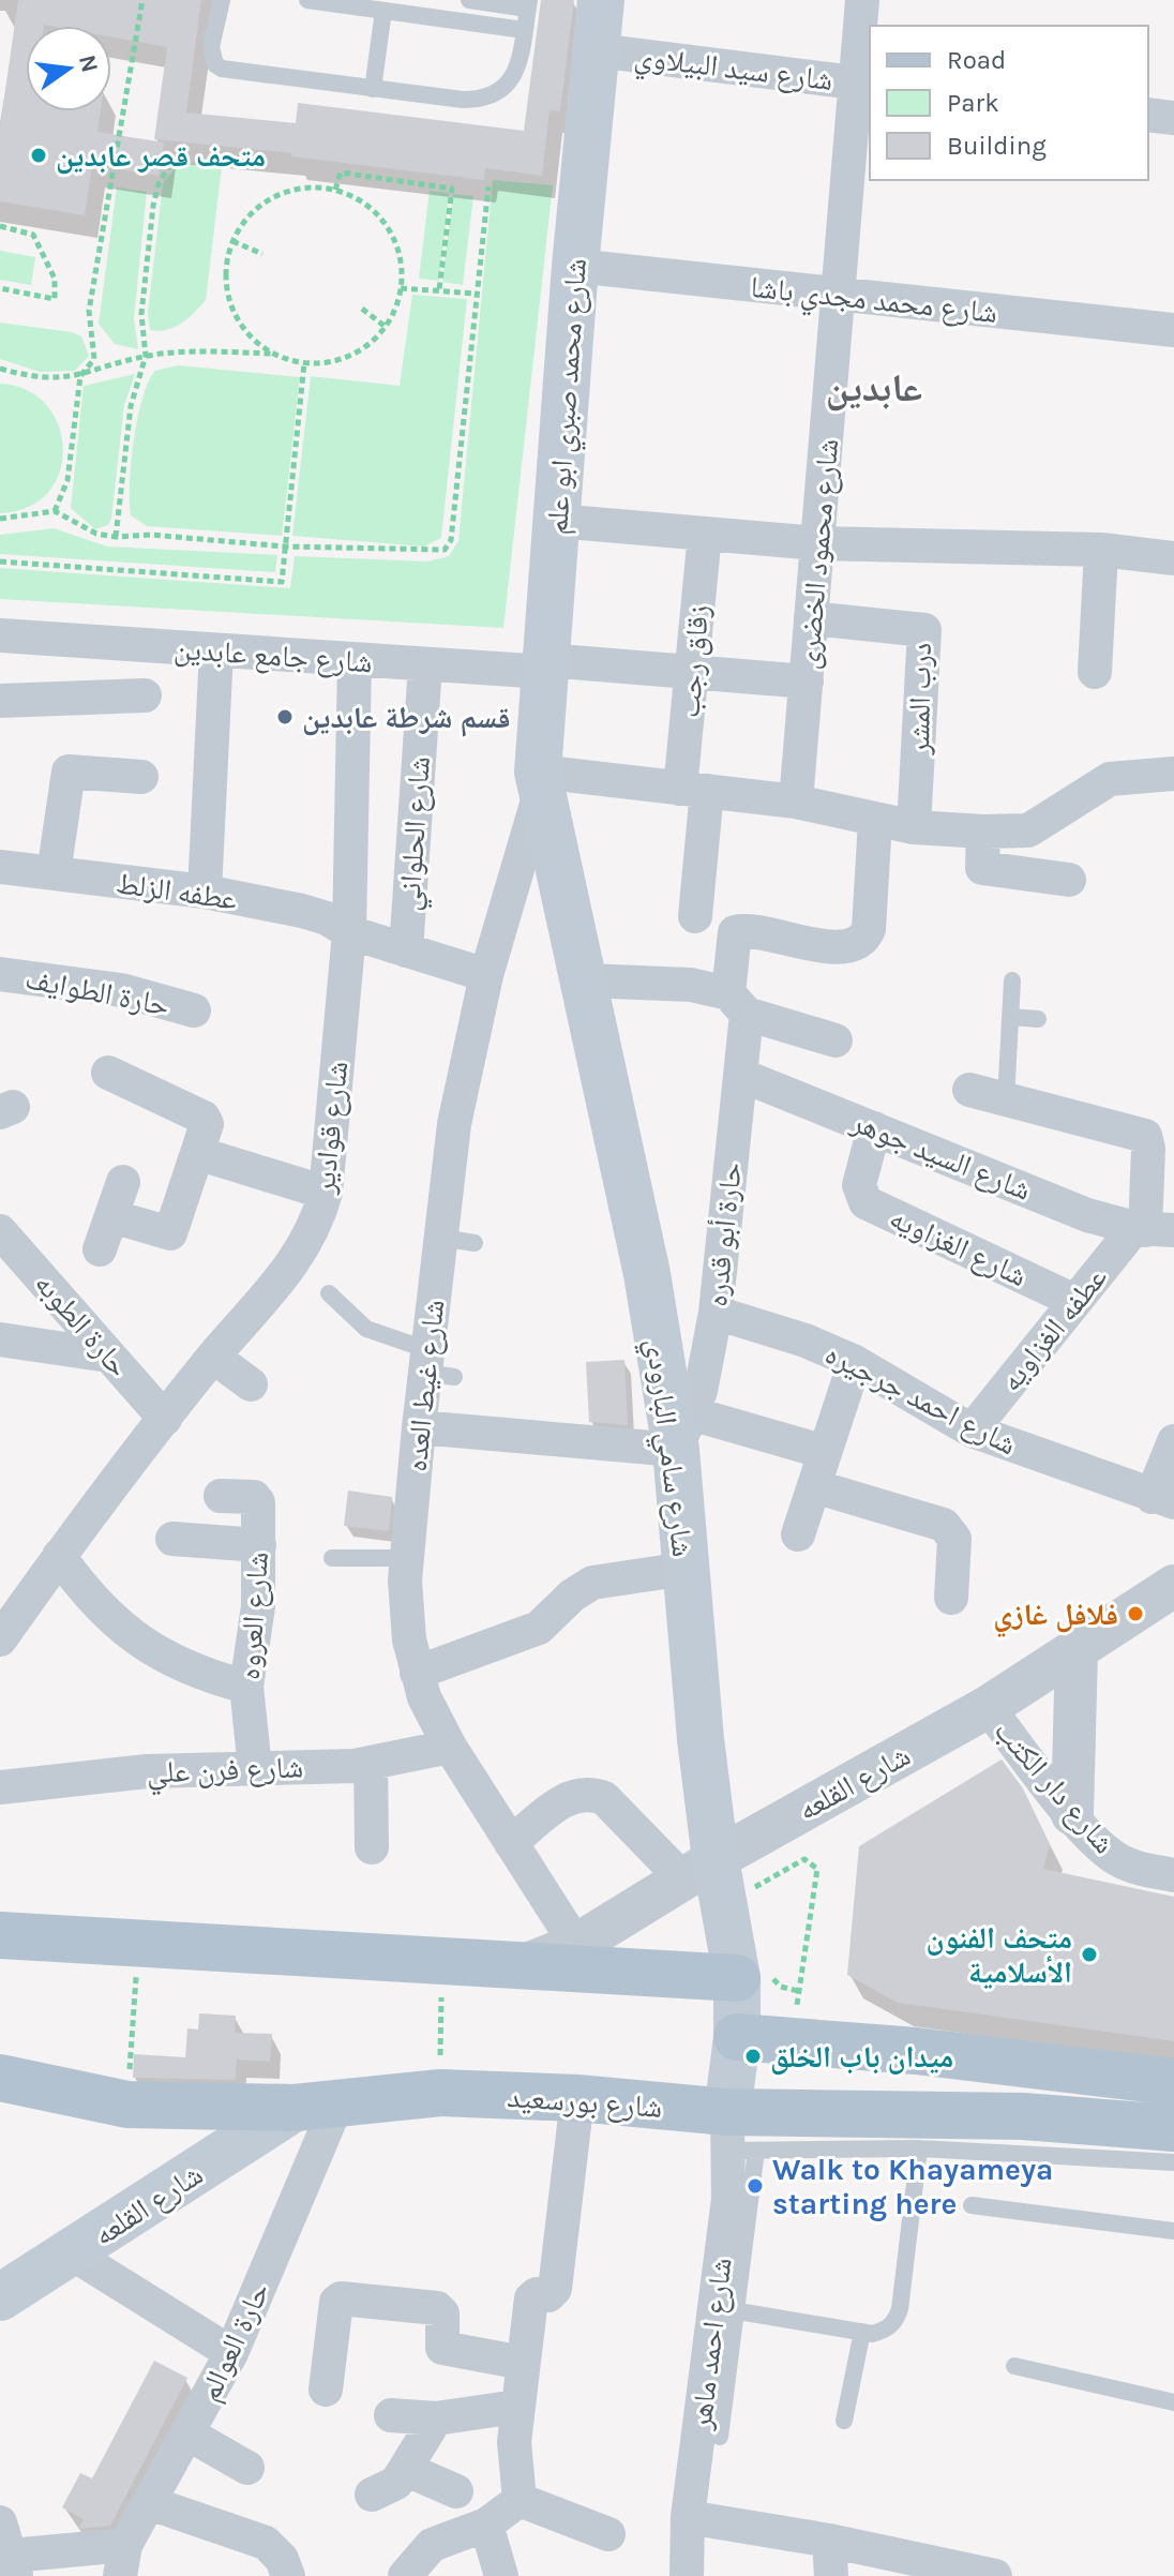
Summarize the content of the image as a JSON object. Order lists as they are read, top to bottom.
{
  "streets": {
    "main road": [
      "شارع محمد صبري ابو علم",
      "شارع سامي البارودي",
      "شارع القلعه",
      "شارع بورسعيد"
    ],
    "street": [
      "شارع سيد البيلاوي",
      "شارع محمد مجدي باشا",
      "شارع محمود الخضرى",
      "شارع جامع عابدين",
      "زقاق رجب",
      "درب المشر",
      "شارع الحلواني",
      "عطفه الزلط",
      "حارة الطوايف",
      "شارع قوادير",
      "شارع السيد جوهر",
      "حارة أبو قدره",
      "شارع الغزاويه",
      "حارة الطوبه",
      "عطفه الغزاويه",
      "شارع غيط العده",
      "شارع احمد جرجيره",
      "شارع العروه",
      "شارع فرن علي",
      "شارع دار الكتب",
      "حارة العوالم",
      "شارع احمد ماهر"
    ]
  },
  "crossings": [
    ["شارع سيد البيلاوي", "شارع محمد صبري ابو علم"],
    ["شارع سيد البيلاوي", "شارع محمود الخضرى"],
    ["شارع محمد مجدي باشا", "شارع محمد صبري ابو علم"],
    ["شارع محمد مجدي باشا", "شارع محمود الخضرى"],
    ["شارع محمد صبري ابو علم", "شارع جامع عابدين"],
    ["شارع محمد صبري ابو علم", "شارع غيط العده"],
    ["شارع محمد صبري ابو علم", "شارع سامي البارودي"],
    ["شارع محمود الخضرى", "شارع جامع عابدين"],
    ["شارع محمود الخضرى", "درب المشر"],
    ["شارع جامع عابدين", "زقاق رجب"],
    ["شارع جامع عابدين", "شارع الحلواني"],
    ["شارع جامع عابدين", "شارع قوادير"],
    ["شارع الحلواني", "عطفه الزلط"],
    ["عطفه الزلط", "شارع قوادير"],
    ["عطفه الزلط", "شارع غيط العده"],
    ["شارع قوادير", "حارة الطوبه"],
    ["شارع السيد جوهر", "حارة أبو قدره"],
    ["شارع السيد جوهر", "شارع الغزاويه"],
    ["شارع السيد جوهر", "عطفه الغزاويه"],
    ["حارة أبو قدره", "شارع احمد جرجيره"],
    ["حارة أبو قدره", "شارع سامي البارودي"],
    ["شارع الغزاويه", "عطفه الغزاويه"],
    ["عطفه الغزاويه", "شارع احمد جرجيره"],
    ["شارع غيط العده", "شارع سامي البارودي"],
    ["شارع غيط العده", "شارع فرن علي"],
    ["شارع غيط العده", "شارع القلعه"],
    ["شارع سامي البارودي", "شارع القلعه"],
    ["شارع سامي البارودي", "شارع بورسعيد"],
    ["شارع سامي البارودي", "شارع احمد ماهر"],
    ["شارع العروه", "شارع فرن علي"],
    ["شارع القلعه", "شارع دار الكتب"],
    ["شارع القلعه", "شارع بورسعيد"],
    ["شارع القلعه", "حارة العوالم"],
    ["شارع بورسعيد", "حارة العوالم"],
    ["شارع بورسعيد", "شارع احمد ماهر"]
  ],
  "districts": ["عابدين"],
  "places": [
    "متحف قصر عابدين",
    "قسم شرطة عابدين",
    "فلافل غازي",
    "متحف الفنون الأسلامية",
    "ميدان باب الخلق",
    "Walk to Khayameya starting here"
  ],
  "legend": ["Road", "Park", "Building"],
  "north": "right"
}
